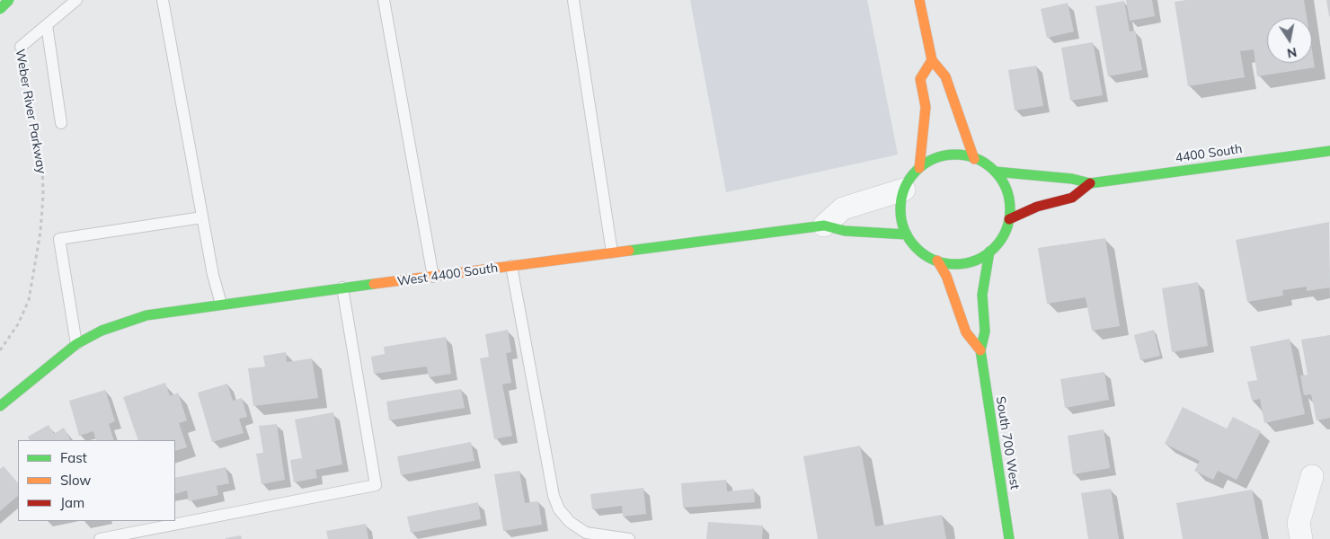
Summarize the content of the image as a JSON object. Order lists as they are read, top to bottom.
{
  "streets": {
    "street": ["4400 South", "West 4400 South", "South 700 West"],
    "path": ["Weber River Parkway"]
  },
  "crossings": [
    ["West 4400 South", "South 700 West"]
  ],
  "legend": ["Fast", "Slow", "Jam"],
  "north": "bottom"
}
